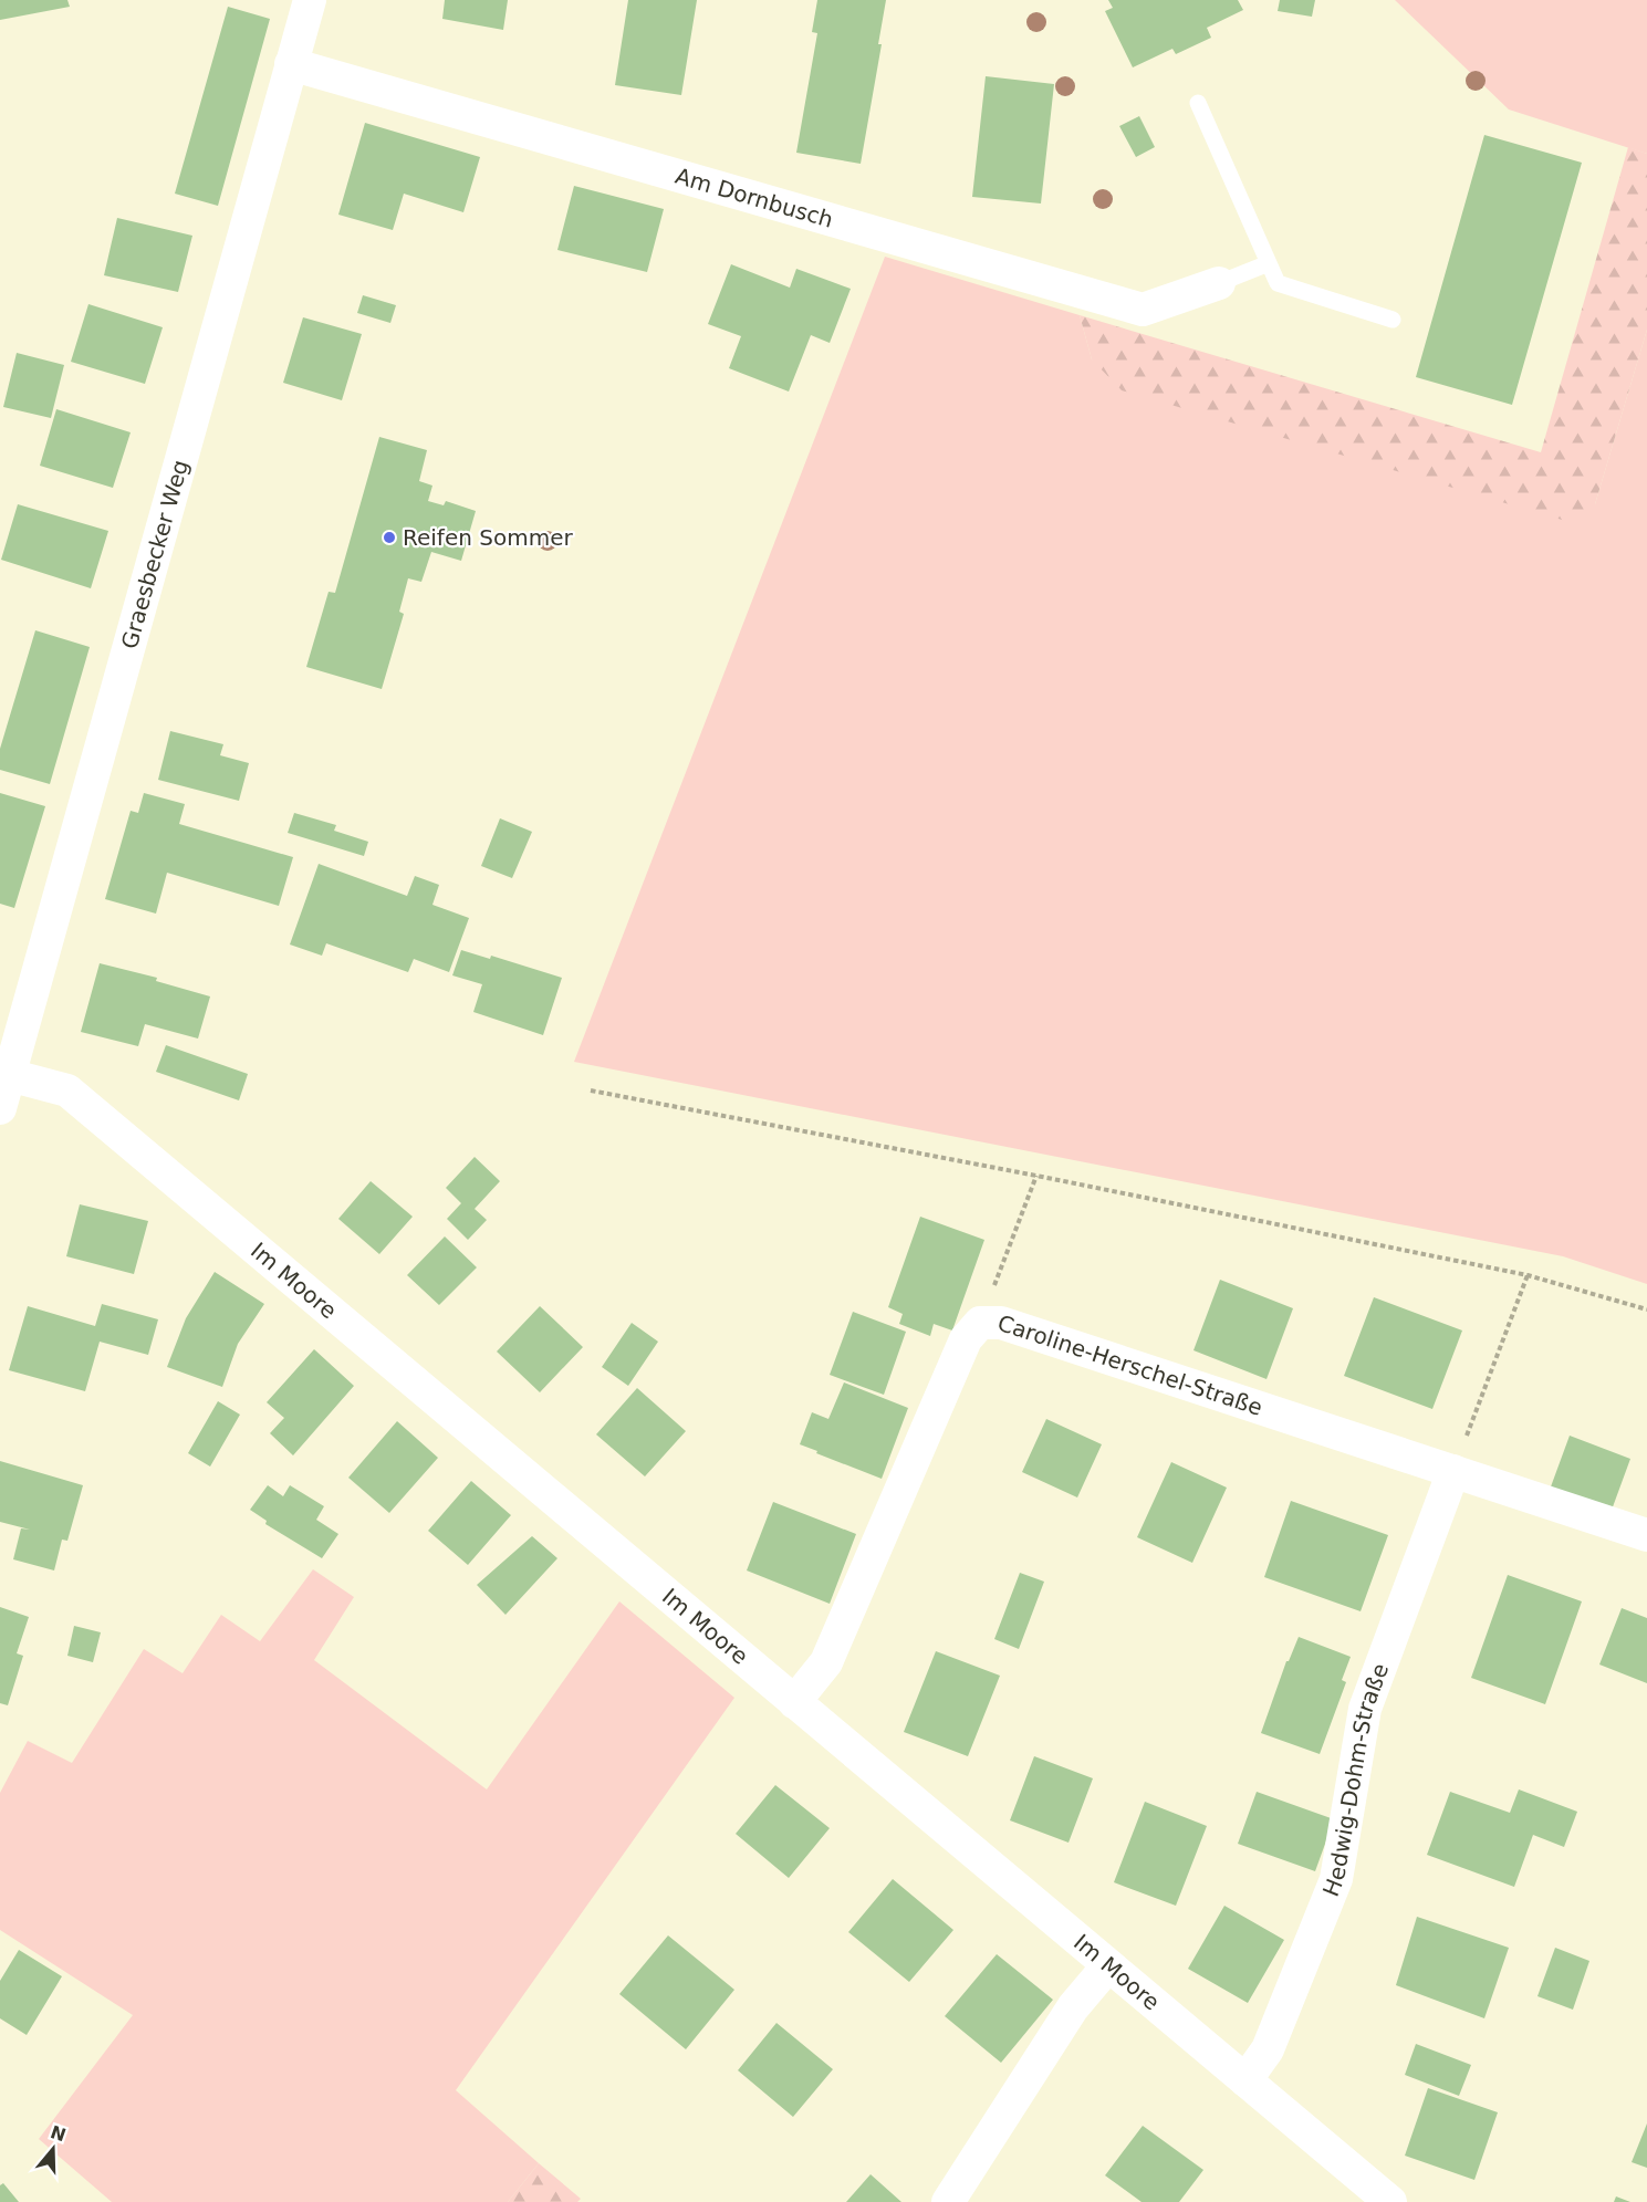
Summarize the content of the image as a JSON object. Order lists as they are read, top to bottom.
{
  "streets": {
    "street": [
      "Am Dornbusch",
      "Graesbecker Weg",
      "Im Moore",
      "Caroline-Herschel-Straße",
      "Hedwig-Dohm-Straße"
    ]
  },
  "crossings": [
    ["Am Dornbusch", "Graesbecker Weg"],
    ["Graesbecker Weg", "Im Moore"],
    ["Im Moore", "Caroline-Herschel-Straße"],
    ["Im Moore", "Hedwig-Dohm-Straße"],
    ["Caroline-Herschel-Straße", "Hedwig-Dohm-Straße"]
  ],
  "places": ["Reifen Sommer"],
  "north": "top"
}
